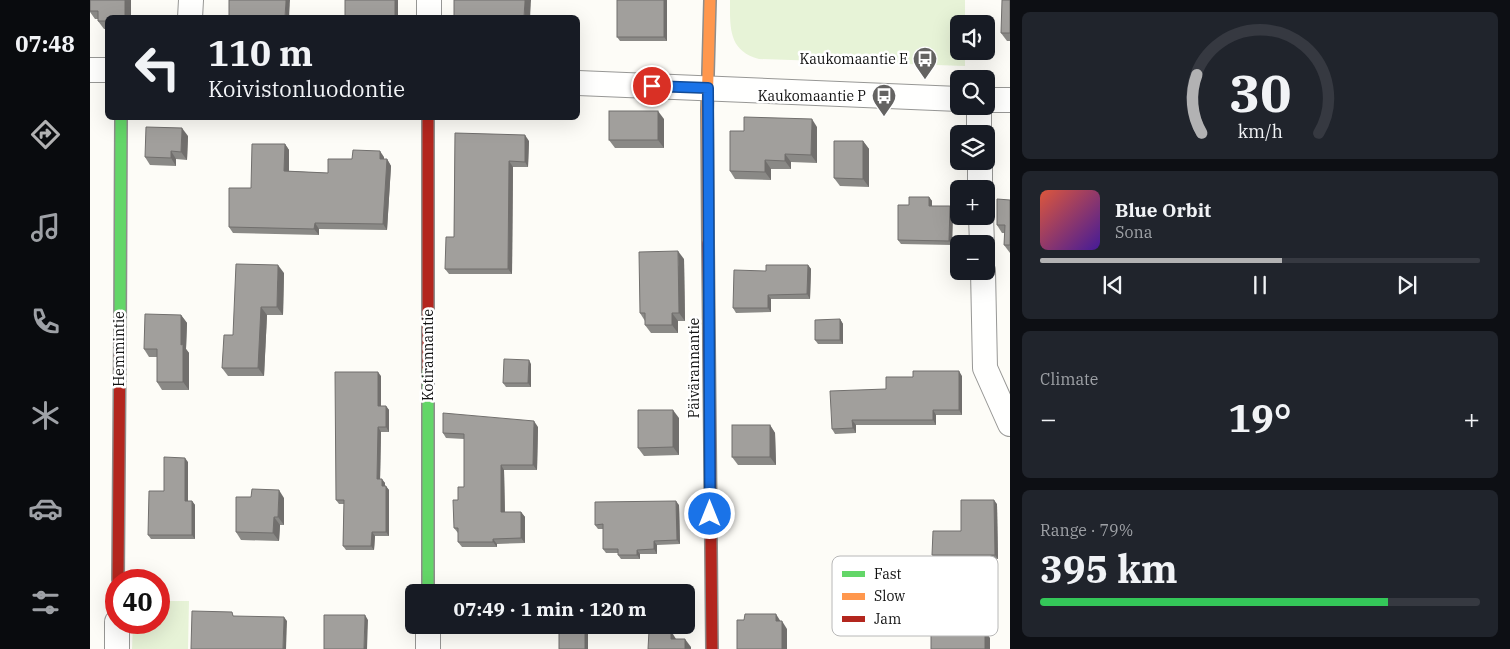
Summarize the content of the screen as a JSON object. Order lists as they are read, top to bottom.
{
  "streets": {
    "street": ["Hemmintie", "Kotirannantie", "Päivärannantie"]
  },
  "places": {
    "bus stop": ["Kaukomaantie E", "Kaukomaantie P"]
  },
  "legend": ["Fast", "Slow", "Jam"],
  "page": {
    "tabs": "07:48",
    "map_buttons": ["+", "−"],
    "turn": ["110 m", "Koivistonluodontie"],
    "song": ["Blue Orbit", "Sona"],
    "tile": [
      "Climate",
      ["Range · 79%", "395 km"]
    ],
    "heat": ["−", "19°", "+"],
    "limit": "40",
    "trip": "07:49 · 1 min · 120 m",
    "gauge": ["30", "km/h"]
  }
}
